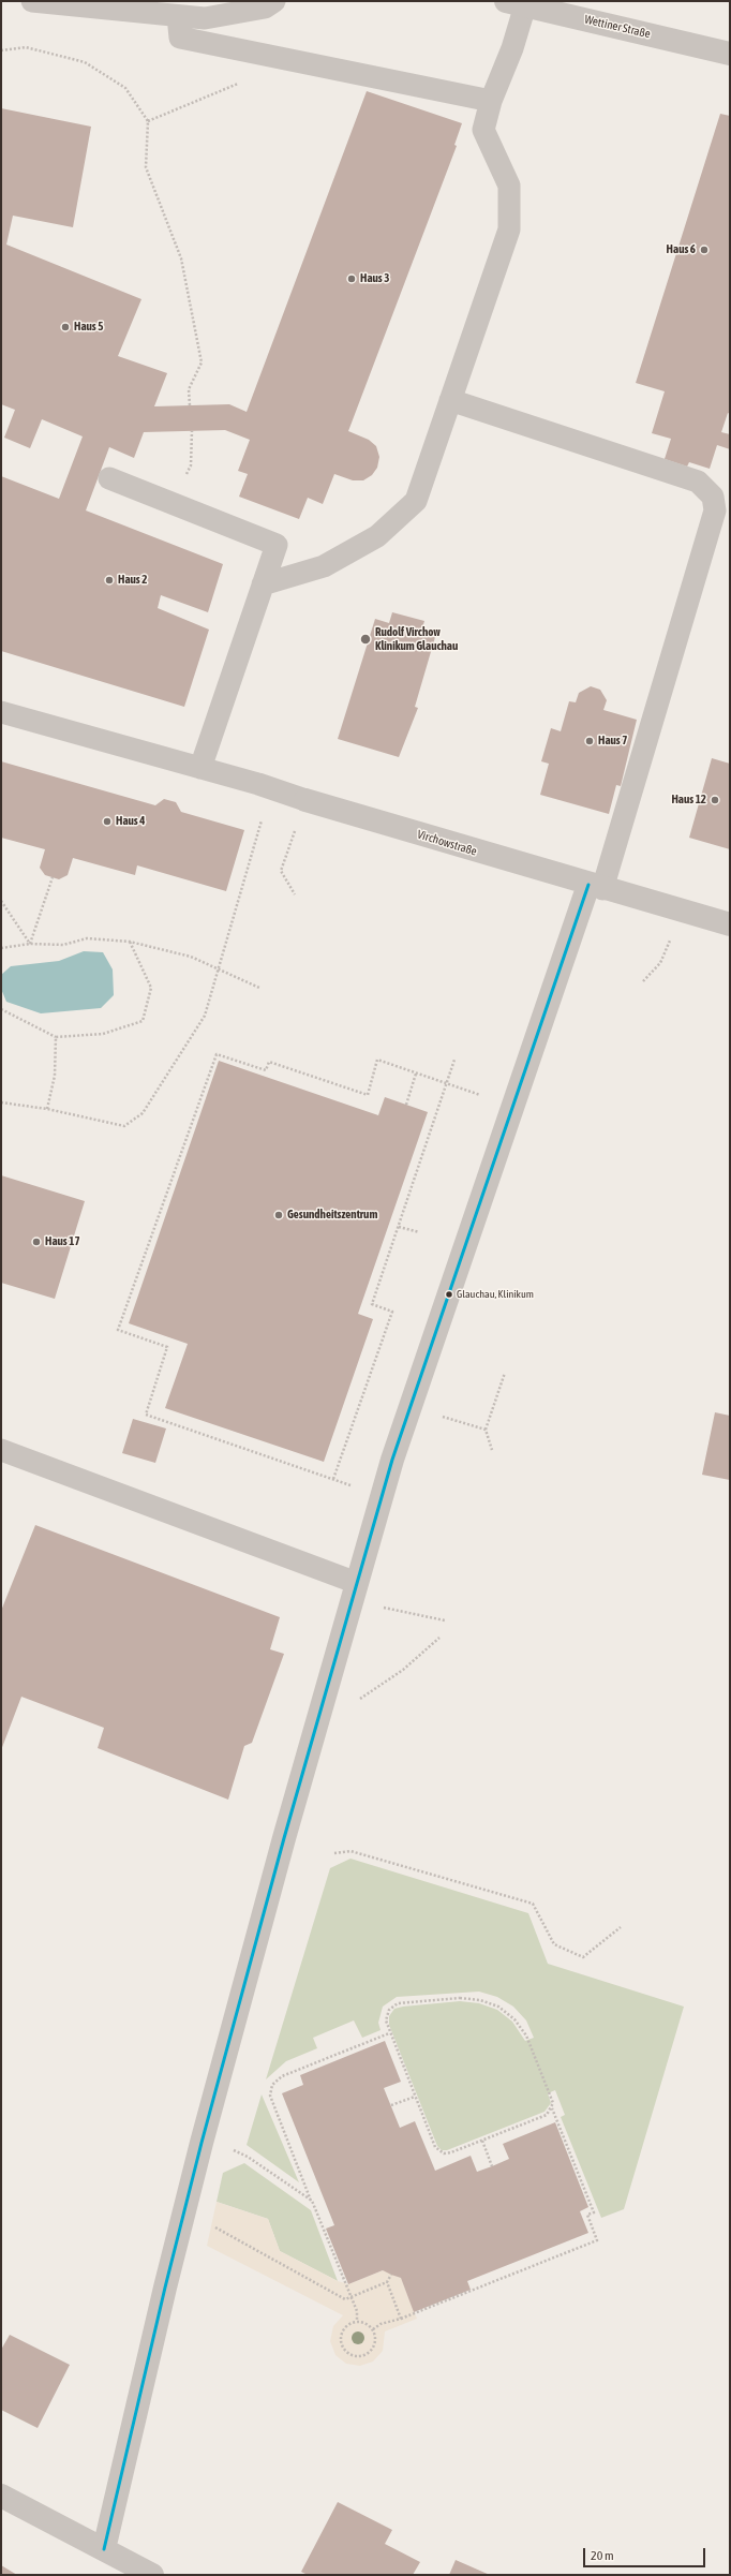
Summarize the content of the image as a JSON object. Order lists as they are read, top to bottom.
{
  "streets": {
    "street": ["Wettiner Straße", "Virchowstraße"]
  },
  "places": [
    "Haus 6",
    "Haus 3",
    "Haus 5",
    "Haus 2",
    "Rudolf Virchow Klinikum Glauchau",
    "Haus 7",
    "Haus 12",
    "Haus 4",
    "Gesundheitszentrum",
    "Haus 17",
    "Glauchau, Klinikum"
  ],
  "scale_bar": "20 m"
}
